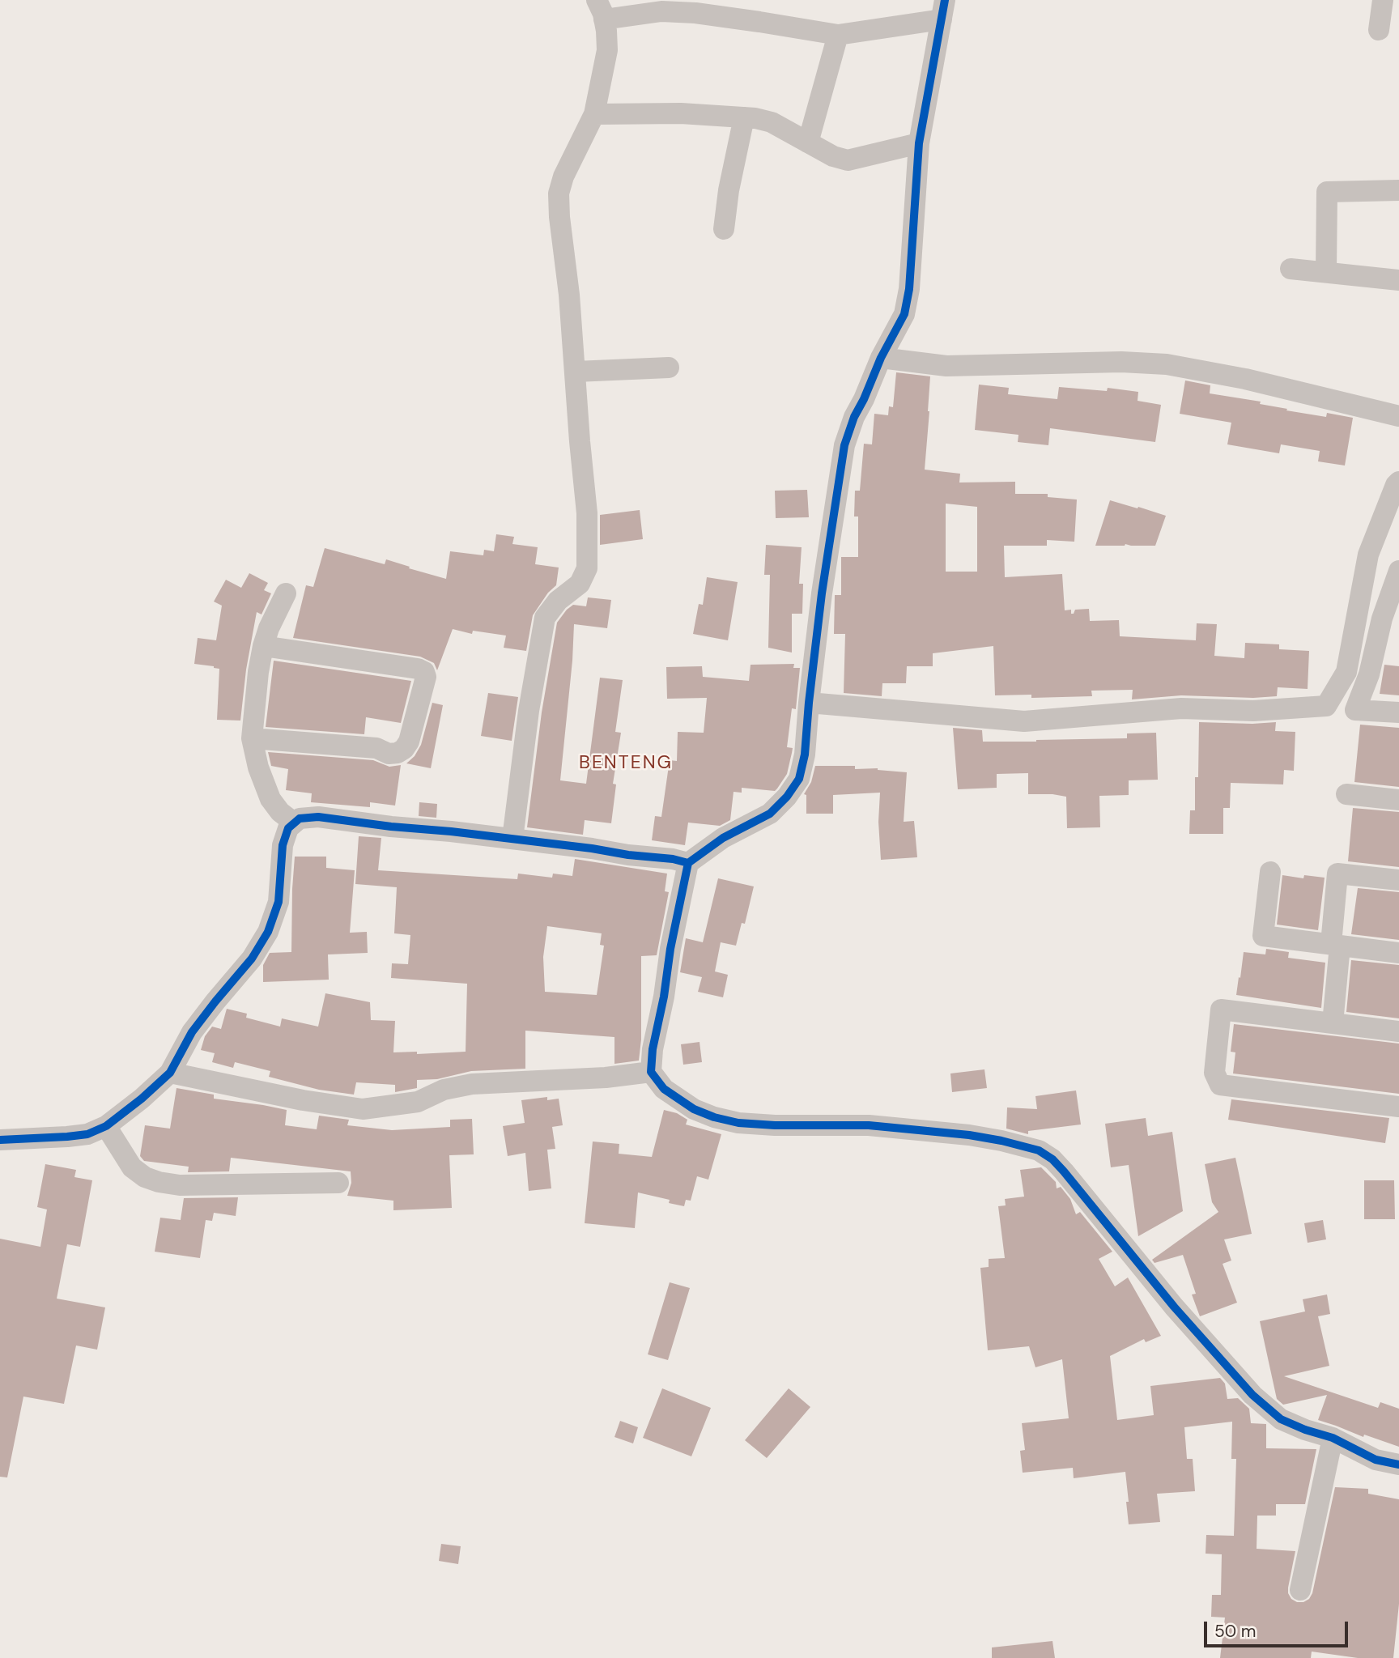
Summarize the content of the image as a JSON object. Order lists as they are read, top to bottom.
{
  "districts": ["BENTENG"],
  "scale_bar": "50 m"
}
